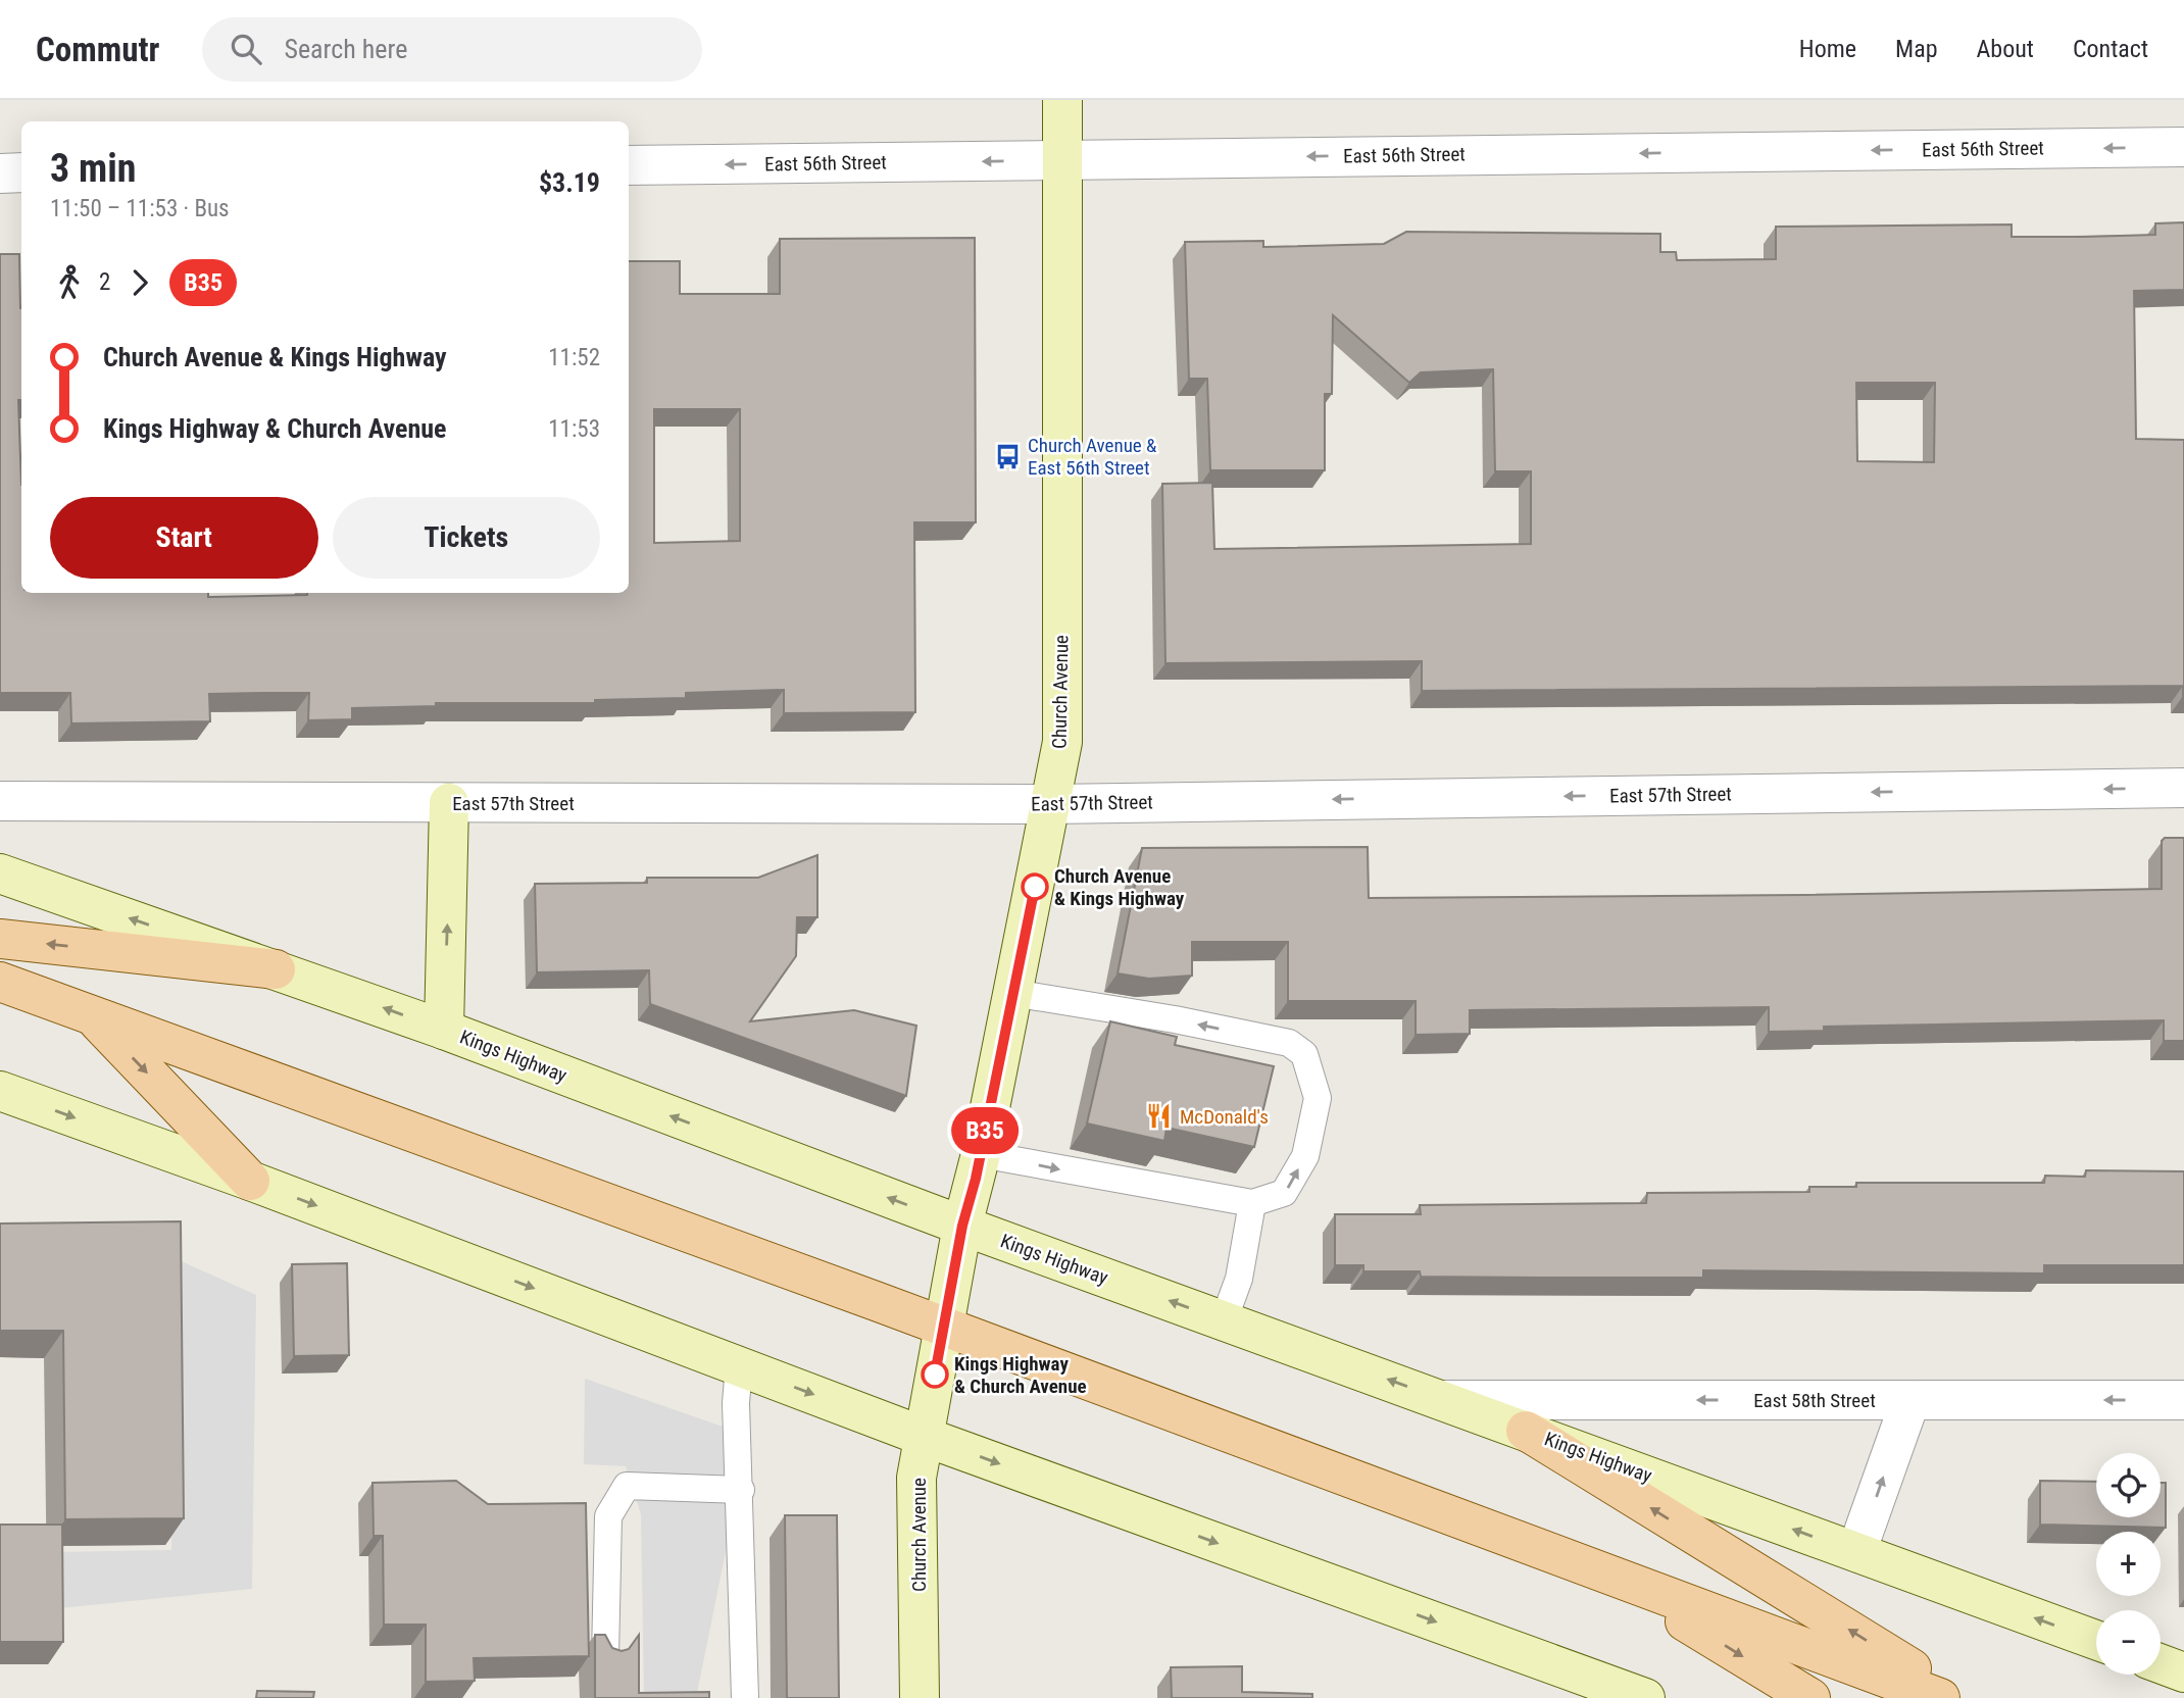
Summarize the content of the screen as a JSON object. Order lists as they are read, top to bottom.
{
  "streets": {
    "street": [
      "East 56th Street",
      "Church Avenue",
      "East 57th Street",
      "Kings Highway",
      "East 58th Street"
    ]
  },
  "crossings": [
    ["East 56th Street", "Church Avenue"],
    ["Church Avenue", "East 57th Street"],
    ["Church Avenue", "Kings Highway"],
    ["Kings Highway", "East 58th Street"]
  ],
  "one_way": ["East 56th Street", "East 57th Street"],
  "places": {
    "bus stop": ["Church Avenue & East 56th Street"],
    "other": ["Church Avenue & Kings Highway", "Kings Highway & Church Avenue"],
    "restaurant": ["McDonald's"]
  },
  "lines": ["bus line B35"],
  "page": {
    "header": "Commutr",
    "search": "Search here",
    "nav": [
      "Home",
      "Map",
      "About",
      "Contact"
    ],
    "on_map": "B35",
    "heading": ["3 min", "11:50 – 11:53 · Bus", "$3.19"],
    "legs": ["2", "B35"],
    "list": [
      {
        "name": "Church Avenue & Kings Highway",
        "value": "11:52"
      },
      {
        "name": "Kings Highway & Church Avenue",
        "value": "11:53"
      }
    ],
    "buttons": ["Start", "Tickets"],
    "map_buttons": ["+", "−"]
  }
}
